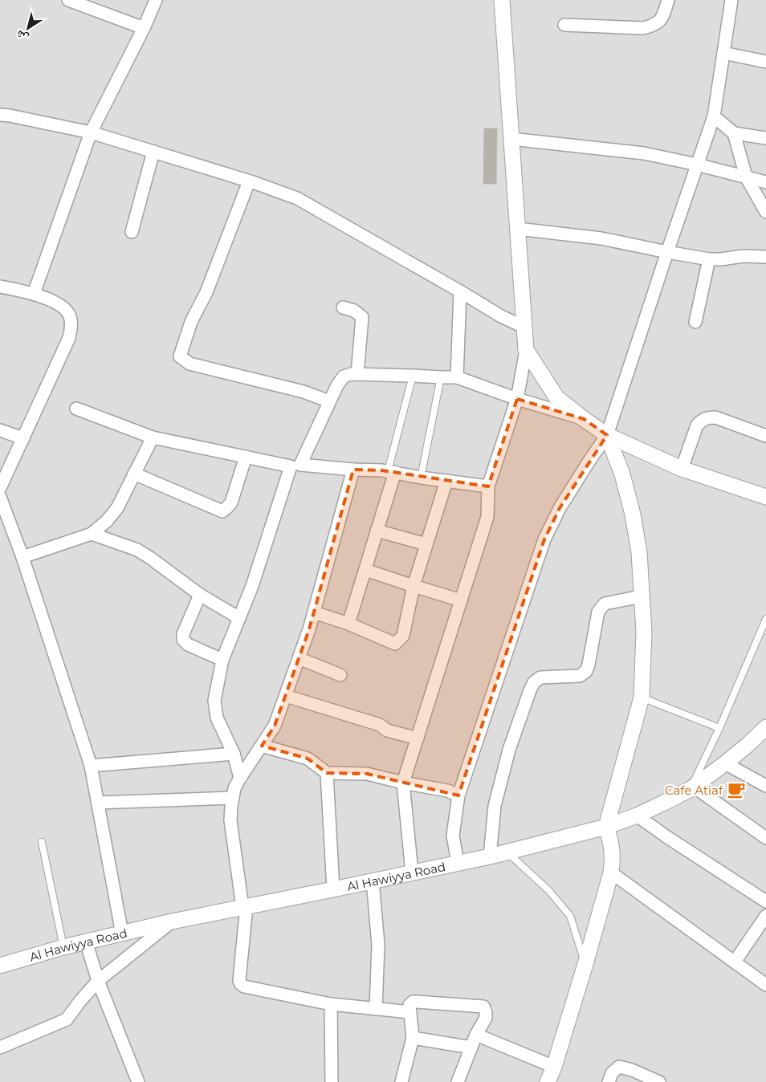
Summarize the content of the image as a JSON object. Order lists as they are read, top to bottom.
{
  "streets": {
    "street": ["Al Hawiyya Road"]
  },
  "places": {
    "cafe": ["Cafe Atiaf"]
  },
  "north": "bottom left"
}
